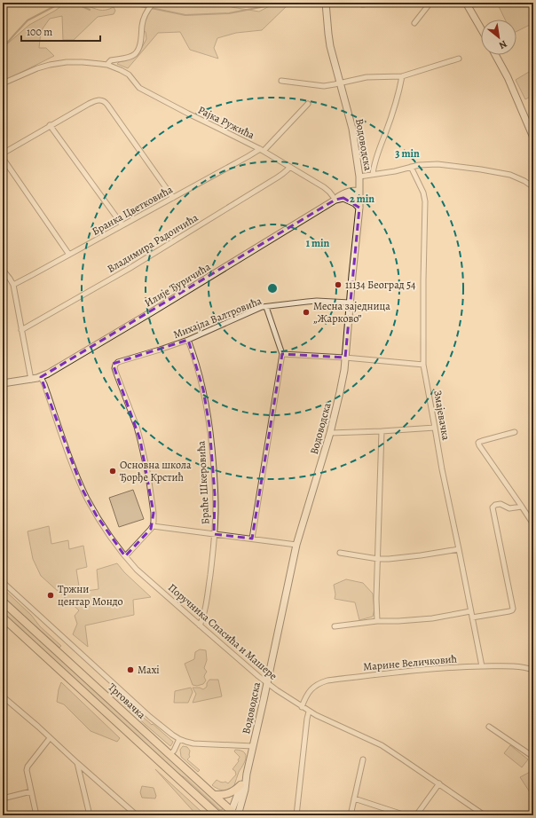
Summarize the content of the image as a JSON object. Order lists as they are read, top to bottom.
{
  "streets": {
    "main road": ["Трговачка"],
    "street": [
      "Рајка Ружића",
      "Водоводска",
      "Бранка Цветковића",
      "Владимира Радоичића",
      "Илије Ђуричића",
      "Михајла Валтровића",
      "Змајевачка",
      "Браће Шкеровића",
      "Поручника Спасића и Машере",
      "Марине Величковић"
    ]
  },
  "crossings": [
    ["Рајка Ружића", "Бранка Цветковића"],
    ["Рајка Ружића", "Владимира Радоичића"],
    ["Рајка Ружића", "Илије Ђуричића"],
    ["Водоводска", "Илије Ђуричића"],
    ["Водоводска", "Михајла Валтровића"],
    ["Водоводска", "Поручника Спасића и Машере"],
    ["Водоводска", "Трговачка"],
    ["Илије Ђуричића", "Поручника Спасића и Машере"],
    ["Михајла Валтровића", "Браће Шкеровића"],
    ["Змајевачка", "Марине Величковић"],
    ["Браће Шкеровића", "Поручника Спасића и Машере"],
    ["Поручника Спасића и Машере", "Марине Величковић"]
  ],
  "places": [
    "11134 Београд 54",
    "Месна заједница „Жарково”",
    "Основна школа Ђорђе Крстић",
    "Тржни центар Мондо",
    "Maxi"
  ],
  "scale_bar": "100 m",
  "north": "bottom right",
  "rings": ["3 min", "2 min", "1 min"]
}
